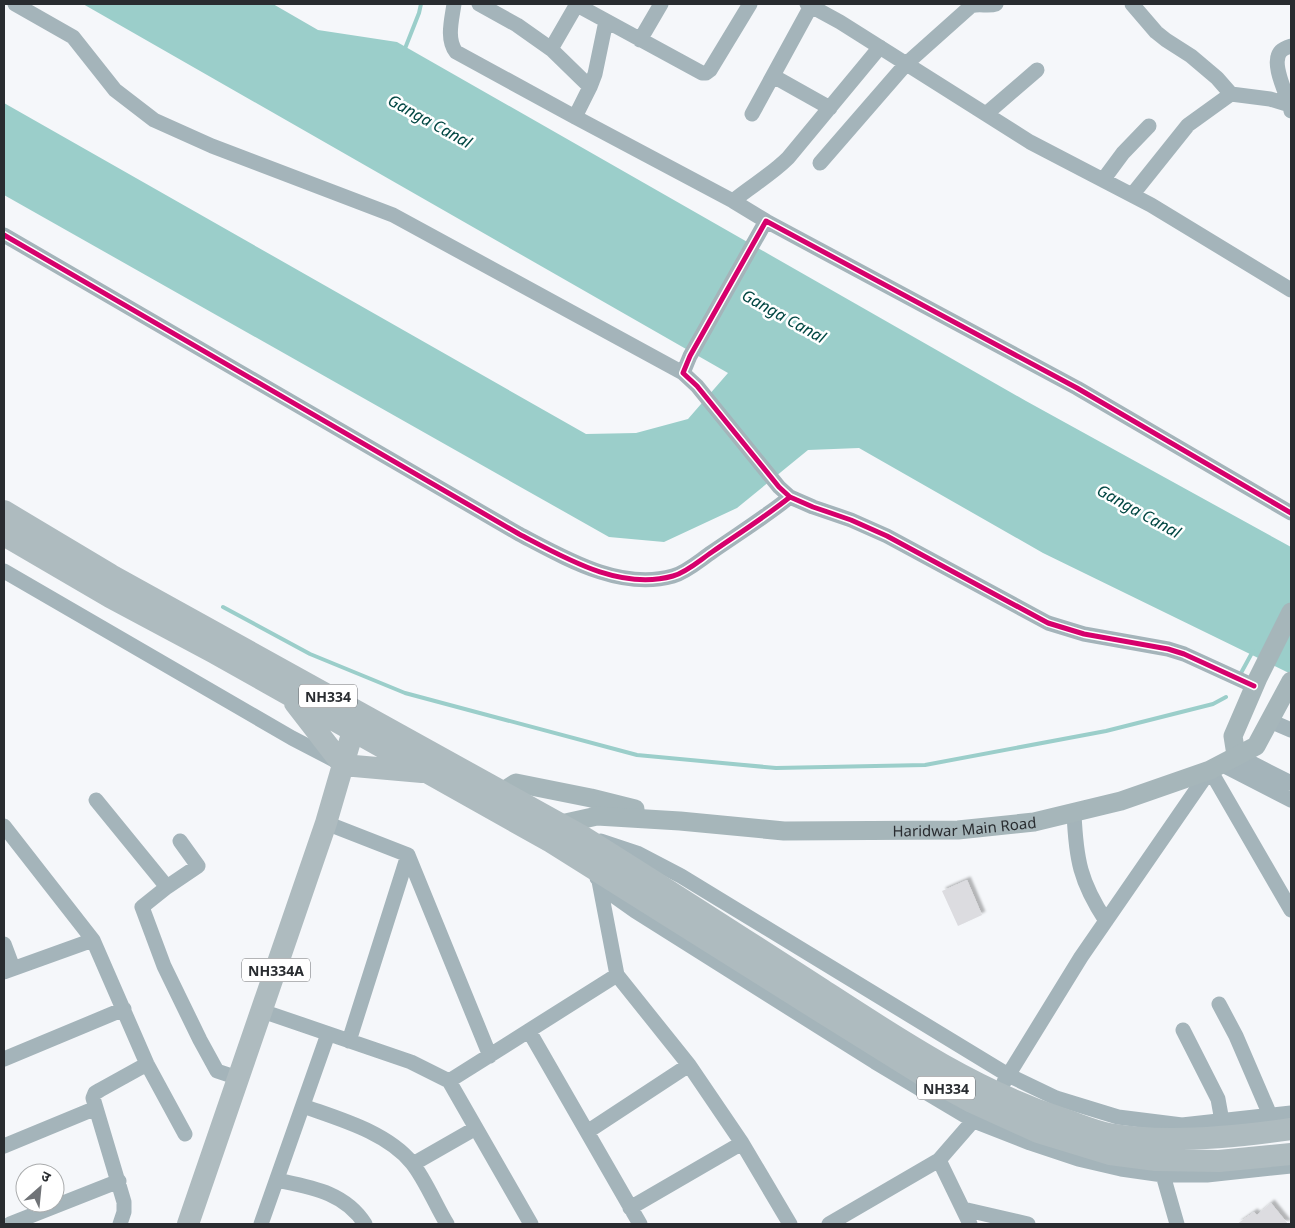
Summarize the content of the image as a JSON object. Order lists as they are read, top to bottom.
{
  "streets": {
    "highway": ["NH334", "NH334A"],
    "main road": ["Haridwar Main Road"]
  },
  "crossings": [
    ["NH334", "Haridwar Main Road"],
    ["NH334", "NH334A"]
  ],
  "water": ["Ganga Canal"],
  "north": "top right"
}
